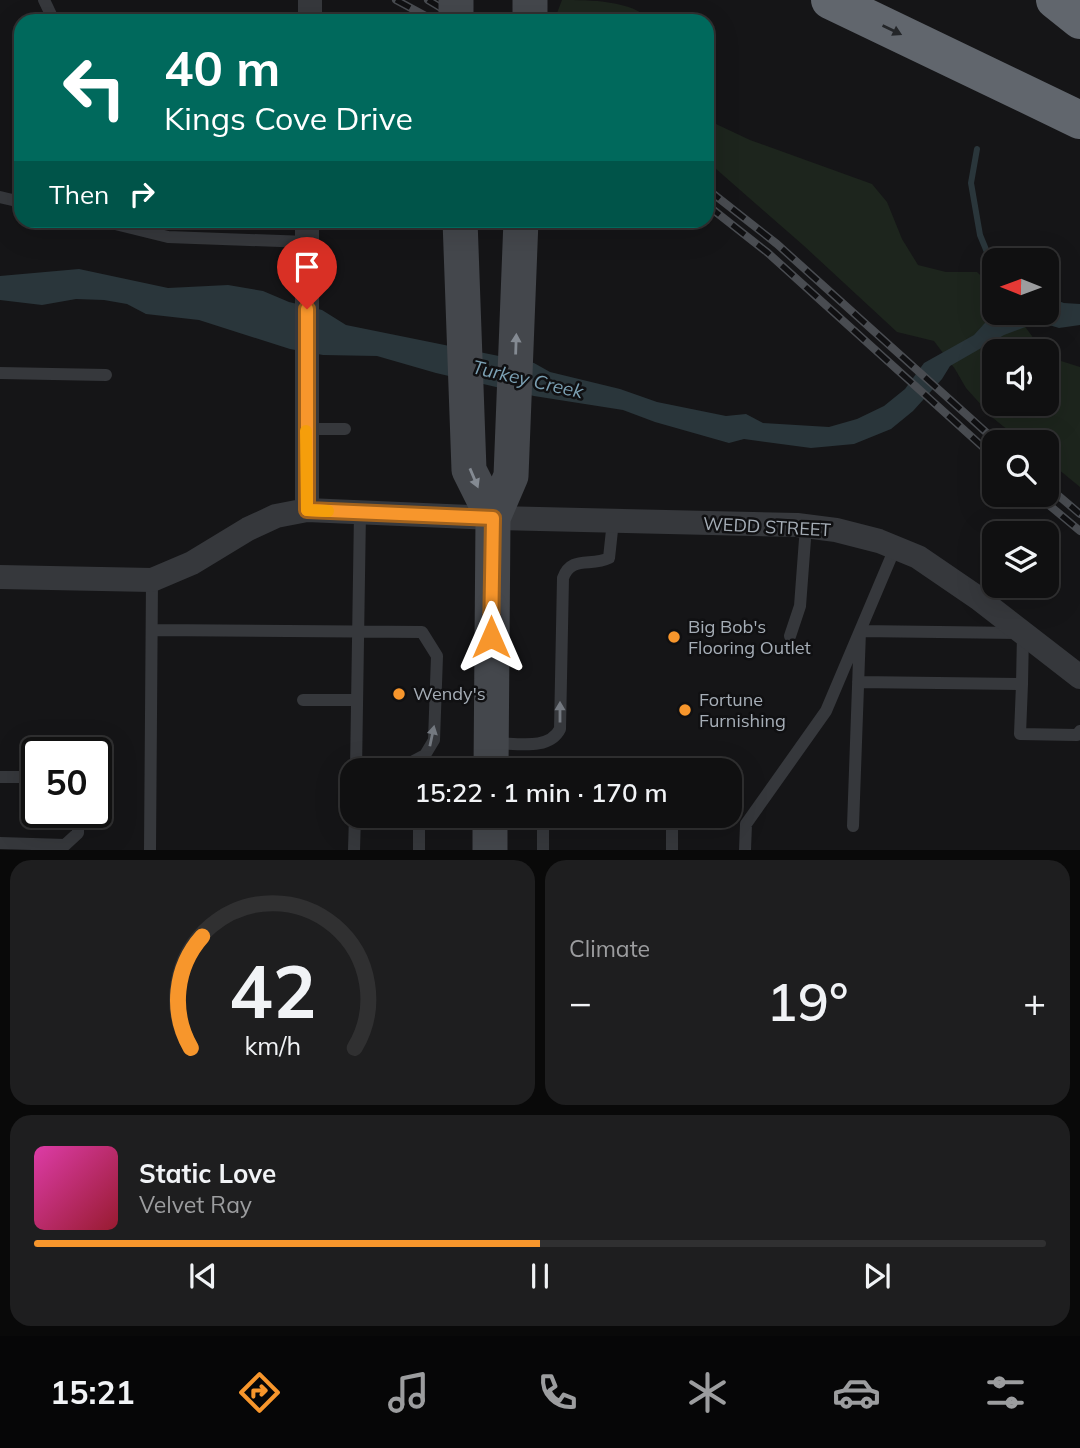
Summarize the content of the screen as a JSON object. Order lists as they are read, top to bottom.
{
  "streets": {
    "street": ["WEDD STREET"]
  },
  "water": ["Turkey Creek"],
  "places": ["Big Bob's Flooring Outlet", "Wendy's", "Fortune Furnishing"],
  "north": "left",
  "page": {
    "turn": ["40 m", "Kings Cove Drive"],
    "then": "Then",
    "limit": "50",
    "trip": "15:22 · 1 min · 170 m",
    "tile": "Climate",
    "heat": ["−", "19°", "+"],
    "song": ["Static Love", "Velvet Ray"],
    "tabs": "15:21",
    "gauge": ["42", "km/h"]
  }
}
